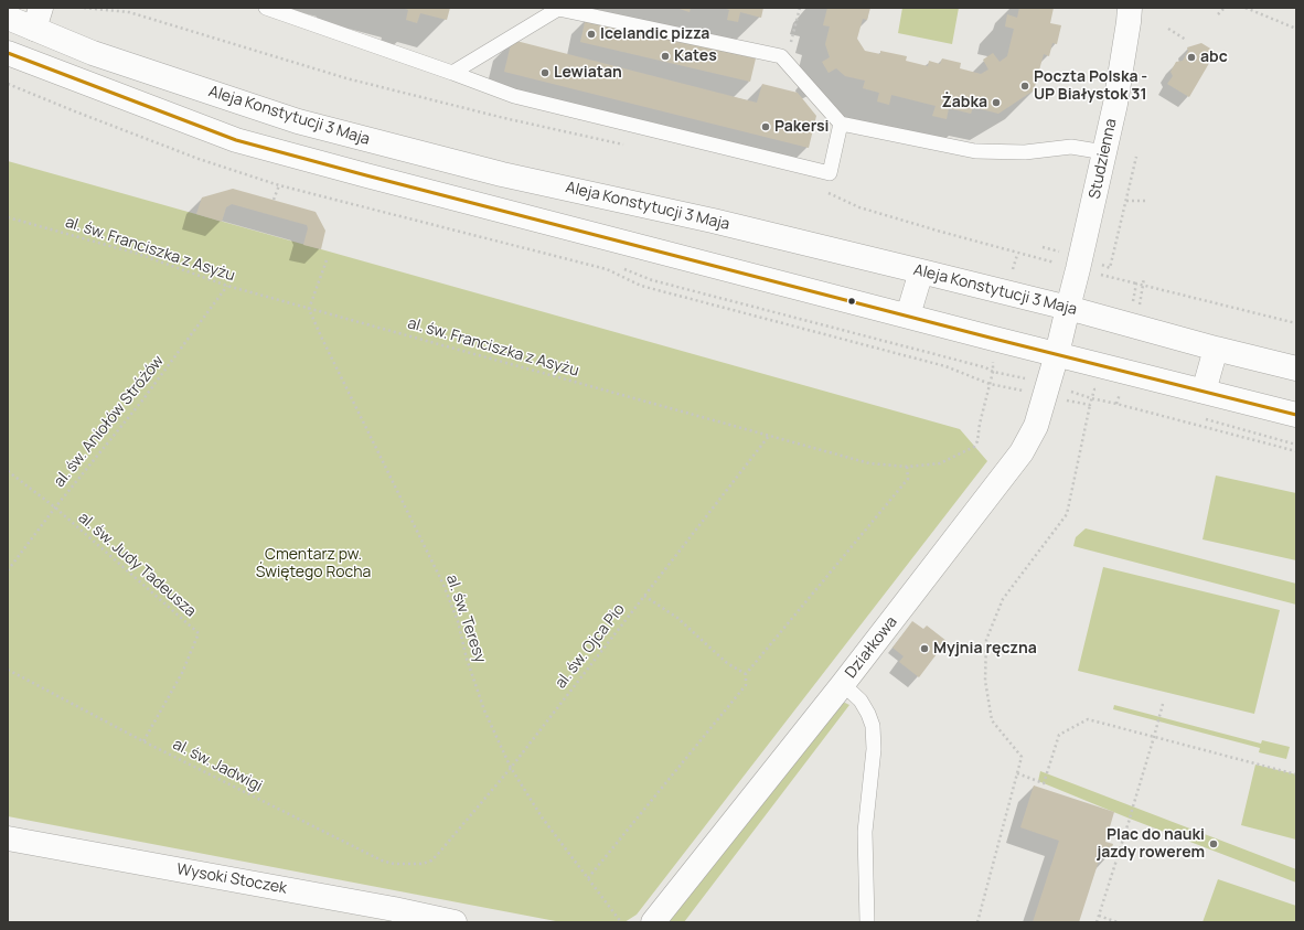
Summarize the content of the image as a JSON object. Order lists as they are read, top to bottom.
{
  "streets": {
    "main road": [
      "Aleja Konstytucji 3 Maja",
      "Studzienna",
      "Działkowa",
      "Wysoki Stoczek"
    ],
    "path": [
      "al. św. Franciszka z Asyżu",
      "al. św. Aniołów Stróżów",
      "al. św. Judy Tadeusza",
      "al. św. Teresy",
      "al. św. Ojca Pio",
      "al. św. Jadwigi"
    ]
  },
  "crossings": [
    ["Aleja Konstytucji 3 Maja", "Studzienna"],
    ["Studzienna", "Działkowa"],
    ["al. św. Franciszka z Asyżu", "al. św. Aniołów Stróżów"],
    ["al. św. Franciszka z Asyżu", "al. św. Teresy"],
    ["al. św. Franciszka z Asyżu", "al. św. Ojca Pio"],
    ["al. św. Aniołów Stróżów", "al. św. Judy Tadeusza"],
    ["al. św. Judy Tadeusza", "al. św. Jadwigi"],
    ["al. św. Teresy", "al. św. Ojca Pio"],
    ["al. św. Ojca Pio", "al. św. Jadwigi"]
  ],
  "parks": ["Cmentarz pw. Świętego Rocha"],
  "places": [
    "Icelandic pizza",
    "Kates",
    "abc",
    "Lewiatan",
    "Poczta Polska - UP Białystok 31",
    "Żabka",
    "Pakersi",
    "Myjnia ręczna",
    "Plac do nauki jazdy rowerem"
  ]
}
